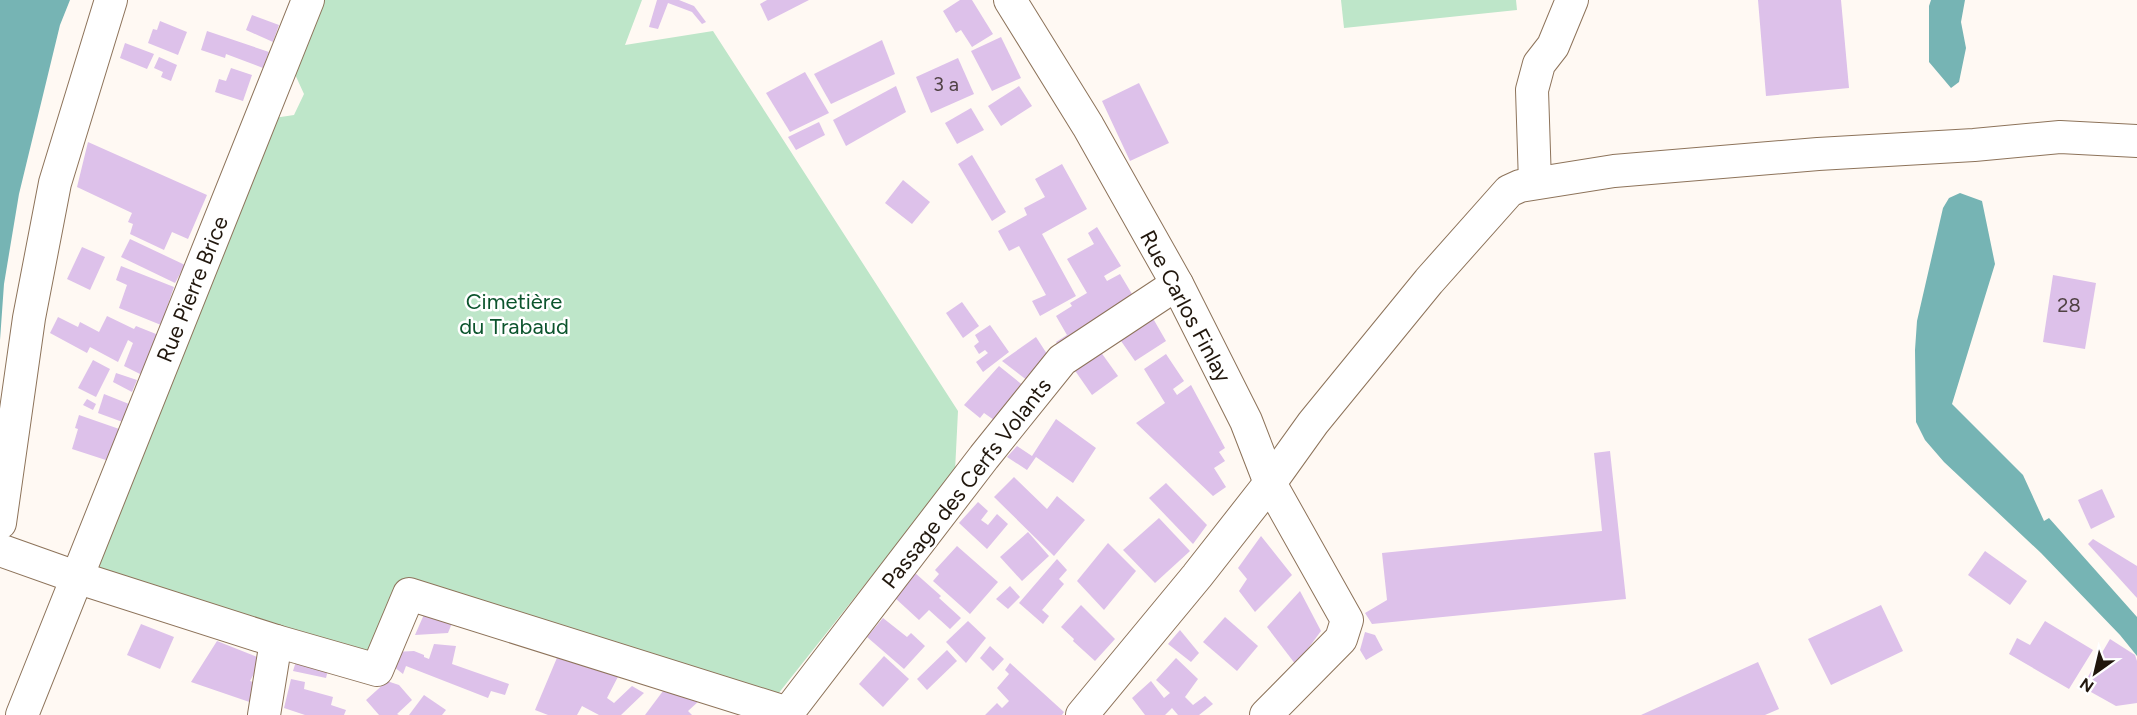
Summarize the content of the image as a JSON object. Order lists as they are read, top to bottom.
{
  "streets": {
    "street": ["Rue Pierre Brice", "Rue Carlos Finlay", "Passage des Cerfs Volants"]
  },
  "crossings": [
    ["Rue Carlos Finlay", "Passage des Cerfs Volants"]
  ],
  "parks": ["Cimetière du Trabaud"],
  "house_numbers": ["3 a", "28"],
  "north": "bottom left"
}
